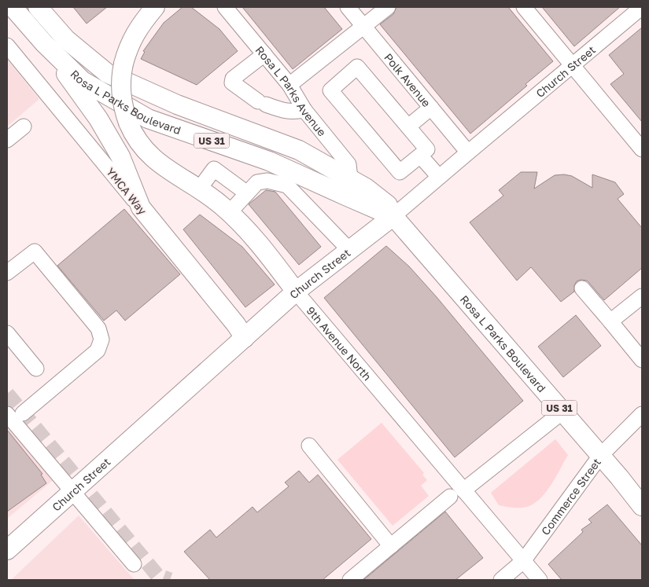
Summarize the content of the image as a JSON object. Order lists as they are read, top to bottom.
{
  "streets": {
    "main road": [
      "Church Street",
      "Rosa L Parks Boulevard",
      "US 31",
      "YMCA Way",
      "9th Avenue North"
    ],
    "street": ["Polk Avenue", "Rosa L Parks Avenue", "Commerce Street"]
  },
  "crossings": [
    ["Church Street", "Polk Avenue"],
    ["Church Street", "Rosa L Parks Boulevard"],
    ["Church Street", "YMCA Way"],
    ["Church Street", "9th Avenue North"],
    ["Rosa L Parks Avenue", "Rosa L Parks Boulevard"],
    ["Rosa L Parks Boulevard", "Commerce Street"],
    ["9th Avenue North", "Commerce Street"]
  ]
}
